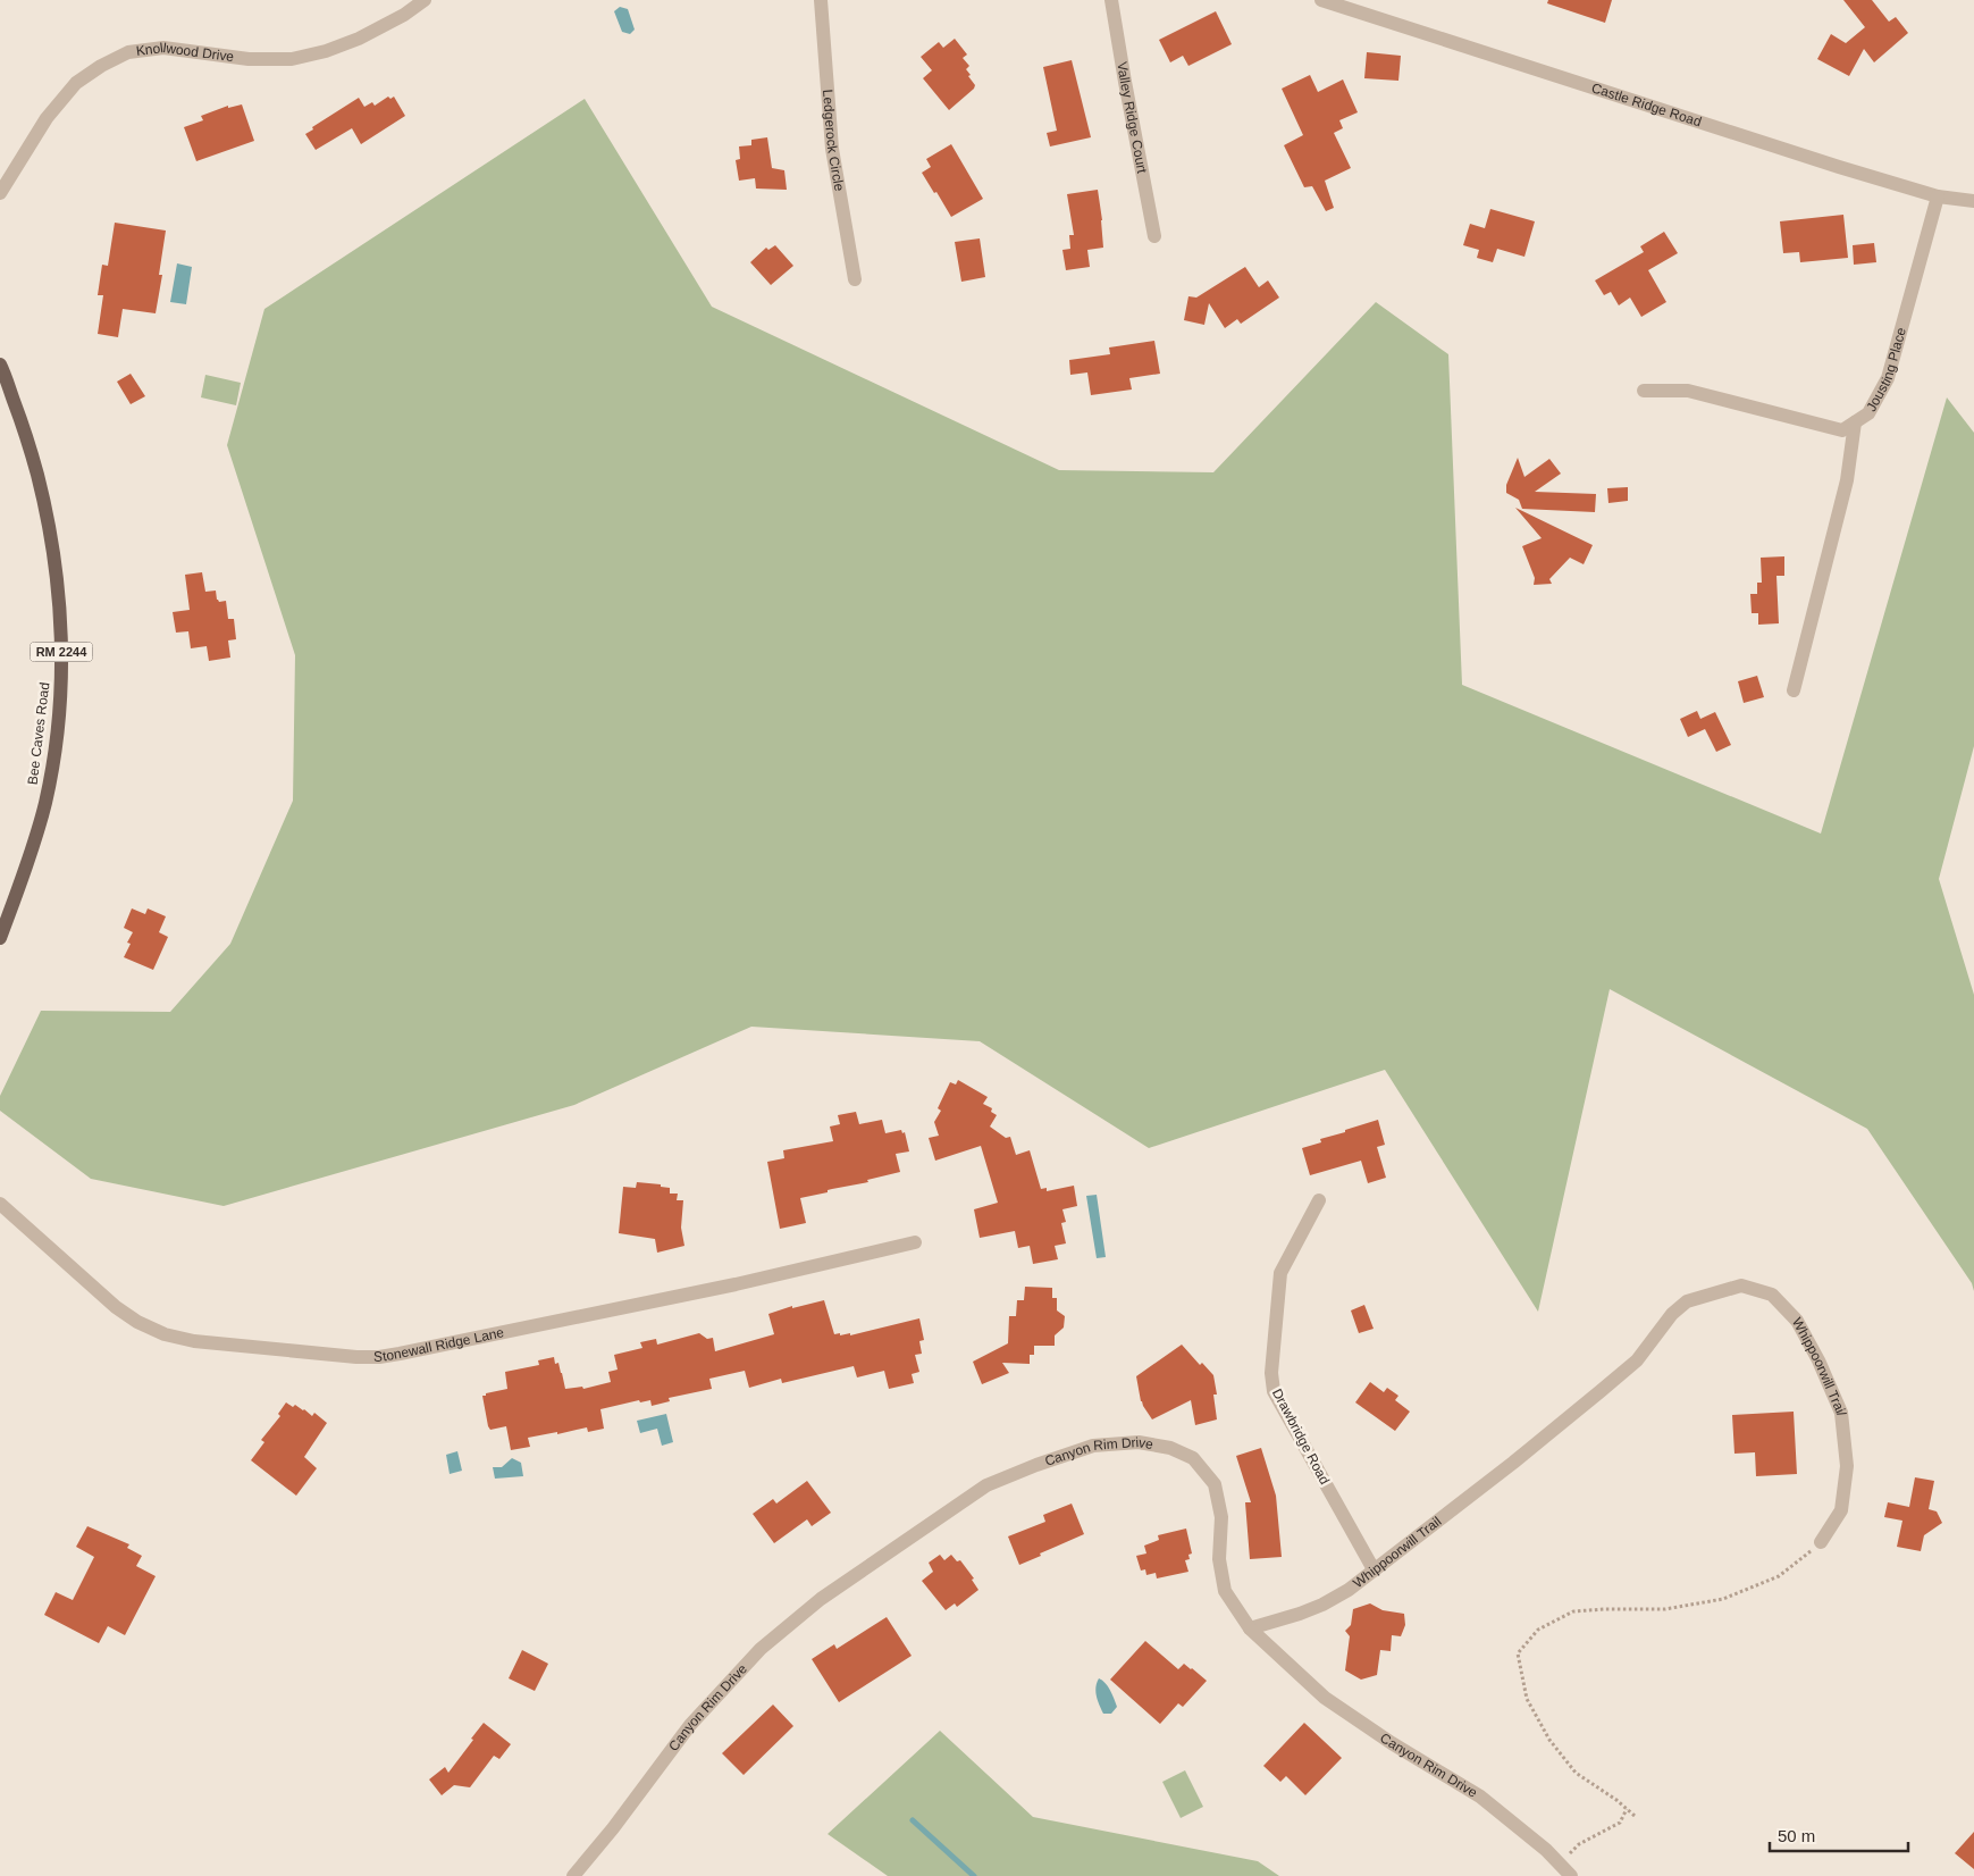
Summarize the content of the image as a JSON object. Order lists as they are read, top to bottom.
{
  "streets": {
    "main road": ["RM 2244", "Bee Caves Road"],
    "street": [
      "Knollwood Drive",
      "Castle Ridge Road",
      "Valley Ridge Court",
      "Ledgerock Circle",
      "Jousting Place",
      "Stonewall Ridge Lane",
      "Whippoorwill Trail",
      "Drawbridge Road",
      "Canyon Rim Drive"
    ]
  },
  "crossings": [
    ["Castle Ridge Road", "Jousting Place"],
    ["Whippoorwill Trail", "Drawbridge Road"],
    ["Whippoorwill Trail", "Canyon Rim Drive"]
  ],
  "scale_bar": "50 m"
}
